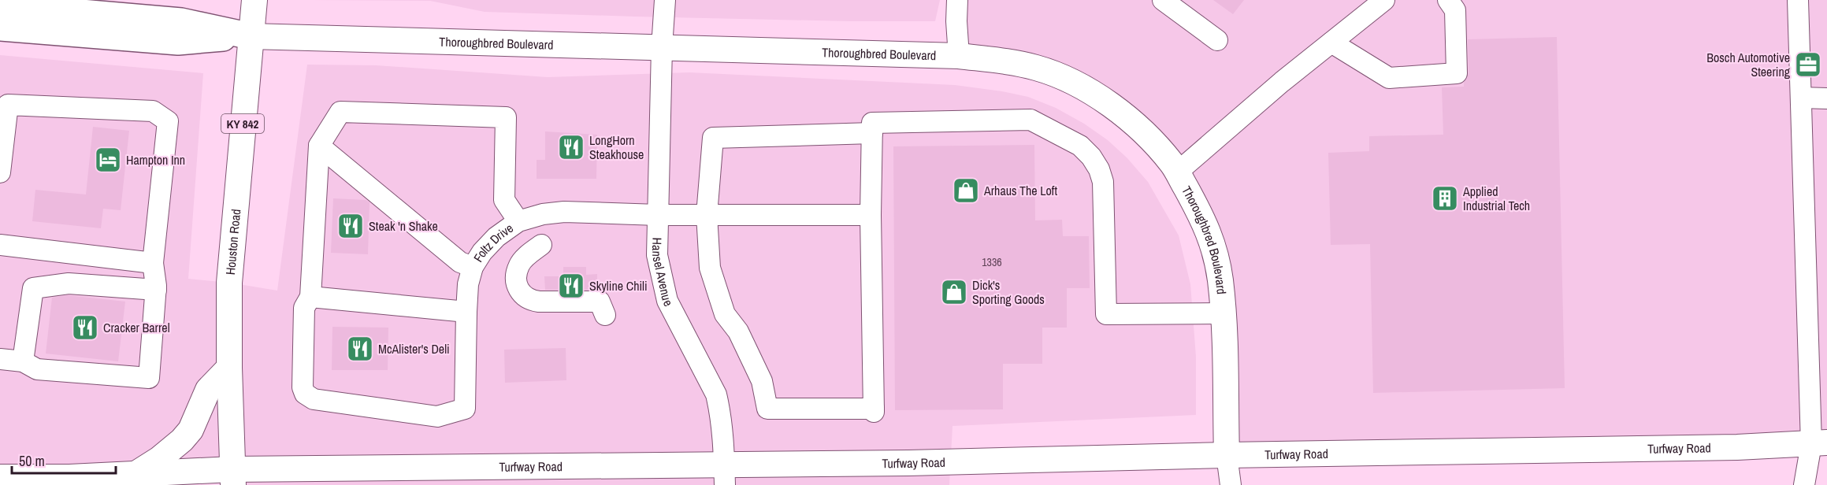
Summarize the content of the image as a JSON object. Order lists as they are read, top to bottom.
{
  "streets": {
    "main road": [
      "Thoroughbred Boulevard",
      "KY 842",
      "Houston Road",
      "Turfway Road"
    ],
    "street": ["Foltz Drive", "Hansel Avenue"]
  },
  "crossings": [
    ["Thoroughbred Boulevard", "Houston Road"],
    ["Thoroughbred Boulevard", "Hansel Avenue"],
    ["Thoroughbred Boulevard", "Turfway Road"],
    ["Houston Road", "Turfway Road"],
    ["Foltz Drive", "Hansel Avenue"],
    ["Hansel Avenue", "Turfway Road"]
  ],
  "places": {
    "office": ["Bosch Automotive Steering"],
    "restaurant": [
      "LongHorn Steakhouse",
      "Steak 'n Shake",
      "Skyline Chili",
      "Cracker Barrel",
      "McAlister's Deli"
    ],
    "hotel": ["Hampton Inn"],
    "shop": ["Arhaus The Loft", "Dick's Sporting Goods"],
    "building": ["Applied Industrial Tech"]
  },
  "house_numbers": ["1336"],
  "scale_bar": "50 m"
}
